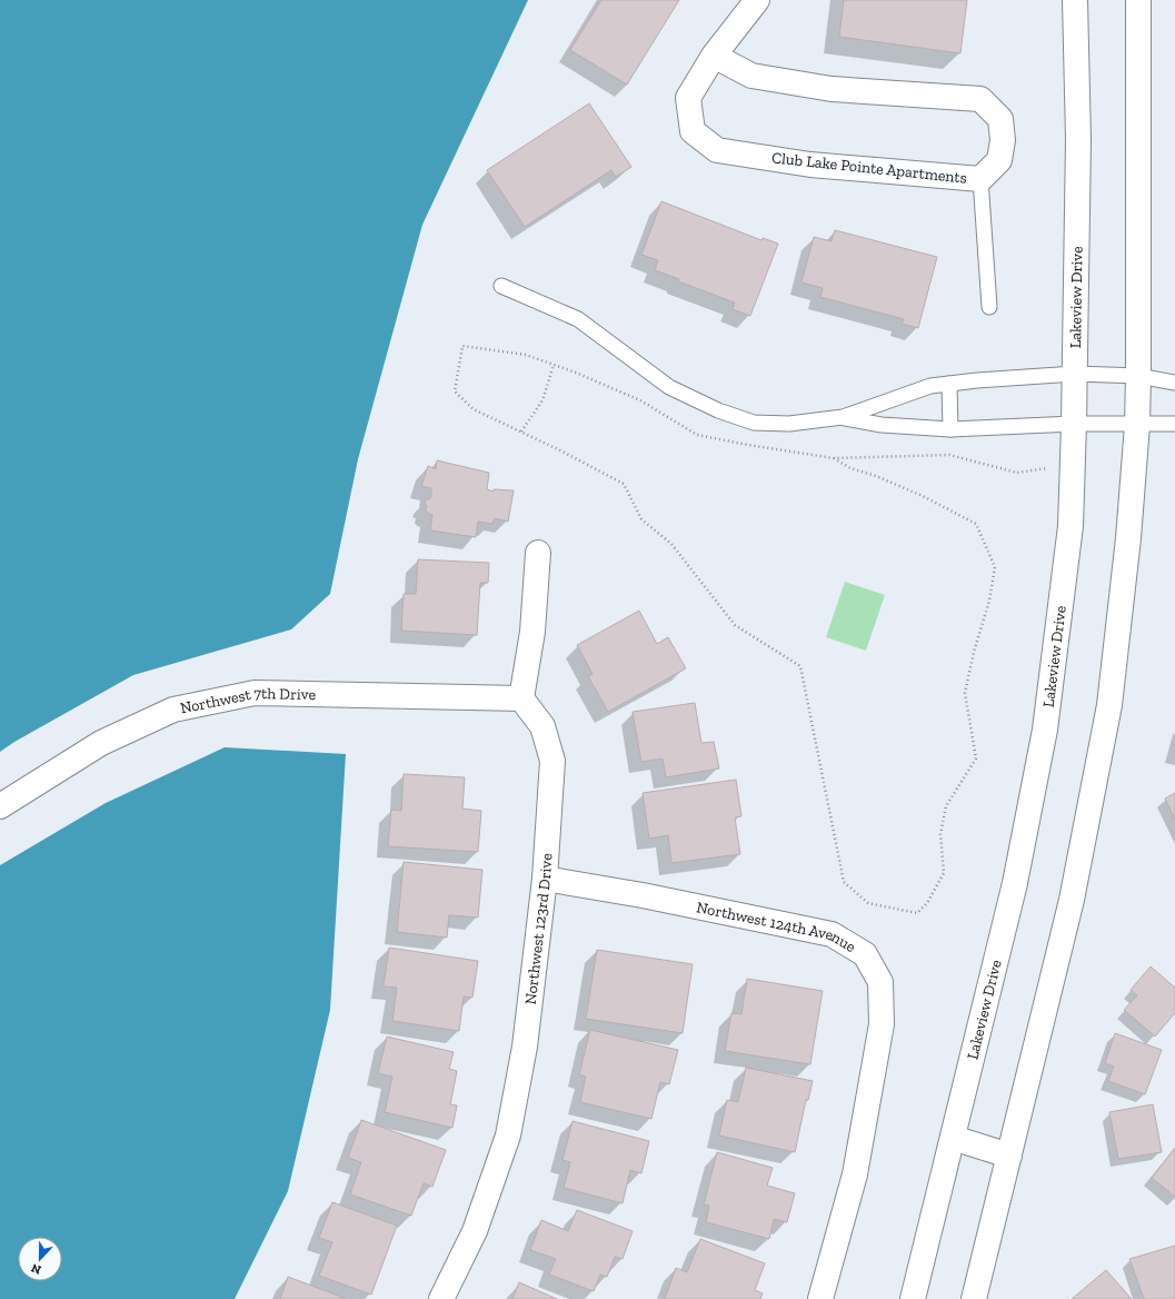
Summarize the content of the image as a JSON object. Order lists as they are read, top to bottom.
{
  "streets": {
    "street": [
      "Club Lake Pointe Apartments",
      "Lakeview Drive",
      "Northwest 7th Drive",
      "Northwest 123rd Drive",
      "Northwest 124th Avenue"
    ]
  },
  "crossings": [
    ["Northwest 7th Drive", "Northwest 123rd Drive"],
    ["Northwest 123rd Drive", "Northwest 124th Avenue"]
  ],
  "north": "bottom"
}
